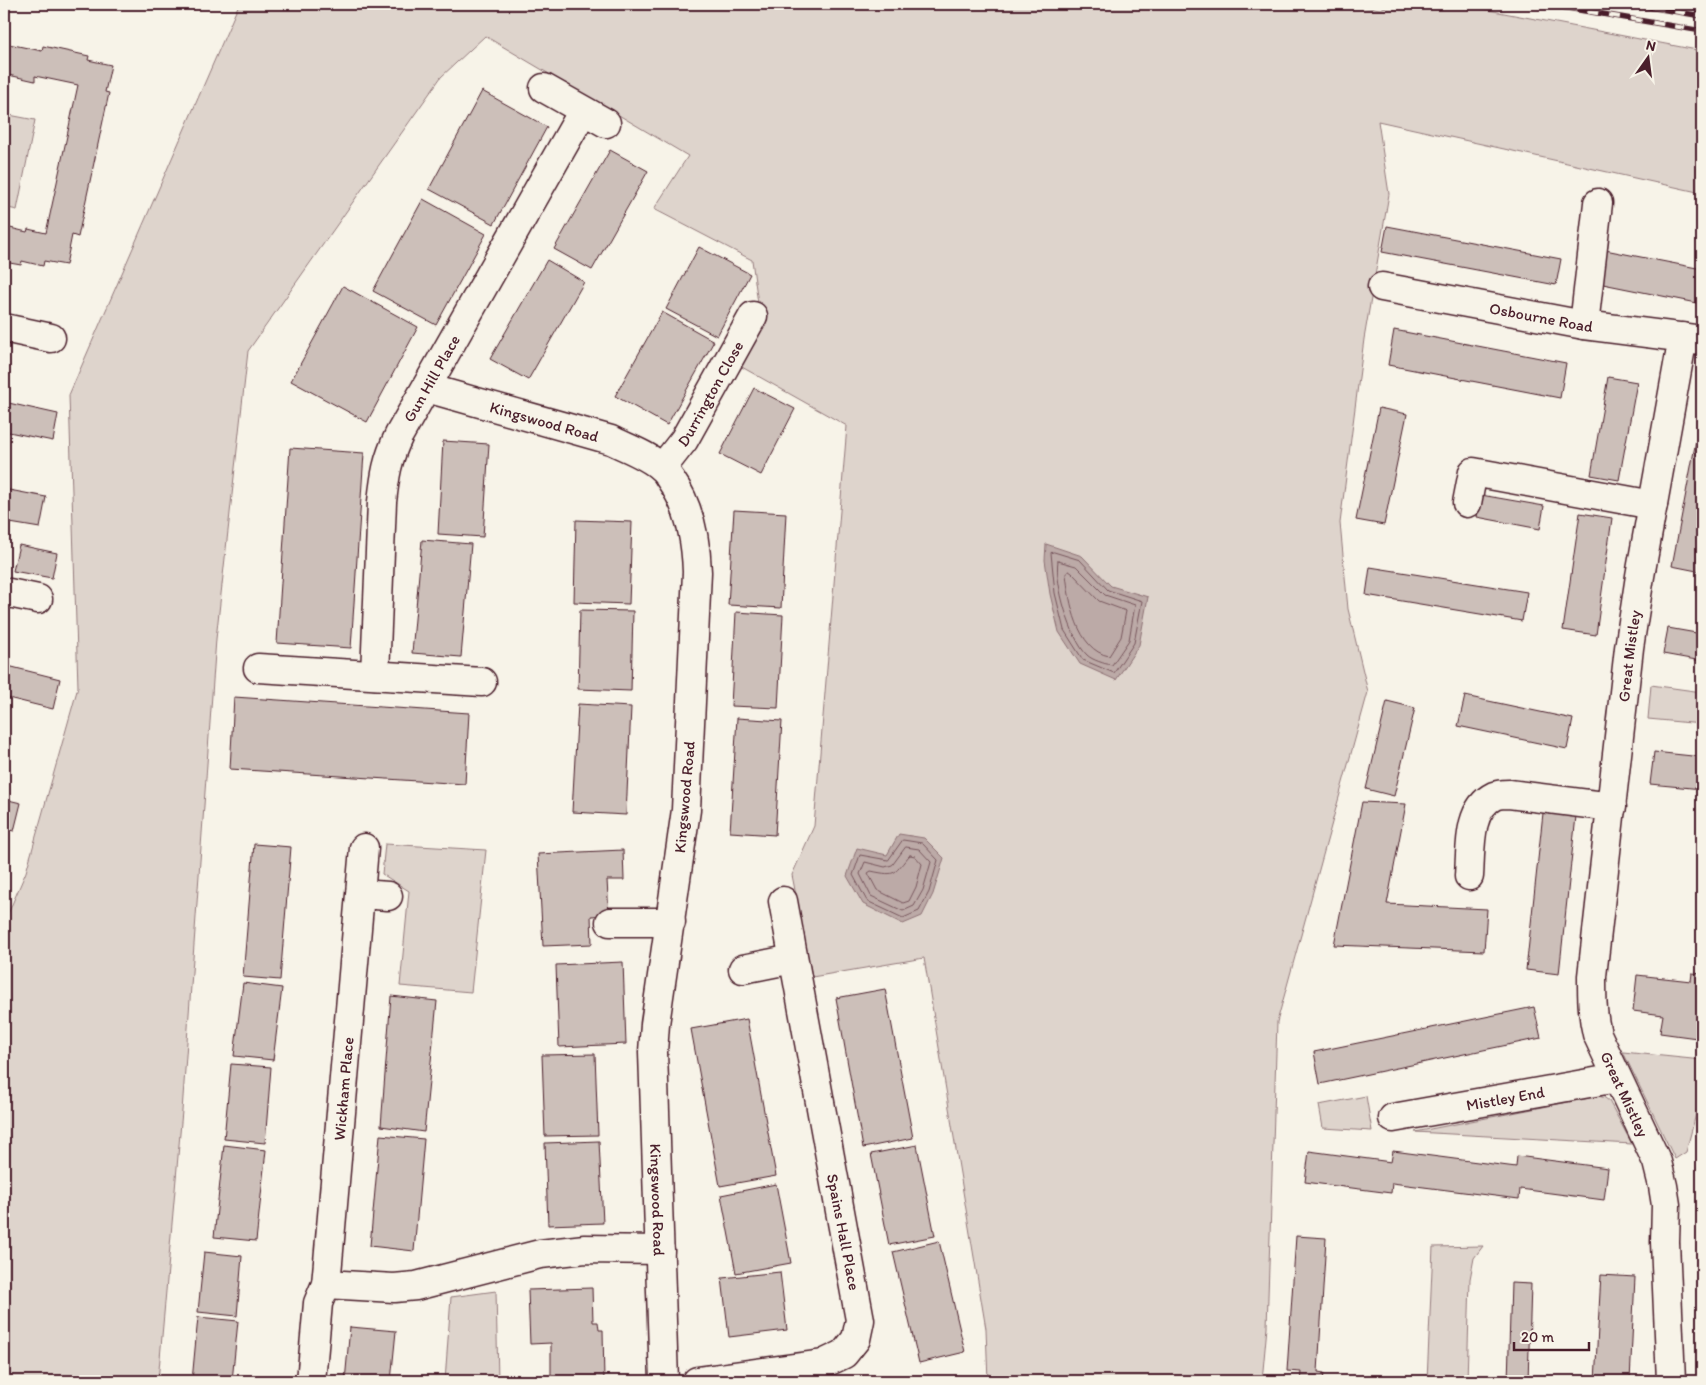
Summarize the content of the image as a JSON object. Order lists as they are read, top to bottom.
{
  "streets": {
    "street": [
      "Osbourne Road",
      "Gun Hill Place",
      "Durrington Close",
      "Kingswood Road",
      "Great Mistley",
      "Wickham Place",
      "Mistley End",
      "Spains Hall Place"
    ]
  },
  "crossings": [
    ["Osbourne Road", "Great Mistley"],
    ["Gun Hill Place", "Kingswood Road"],
    ["Durrington Close", "Kingswood Road"],
    ["Great Mistley", "Mistley End"]
  ],
  "scale_bar": "20 m",
  "north": "top"
}
